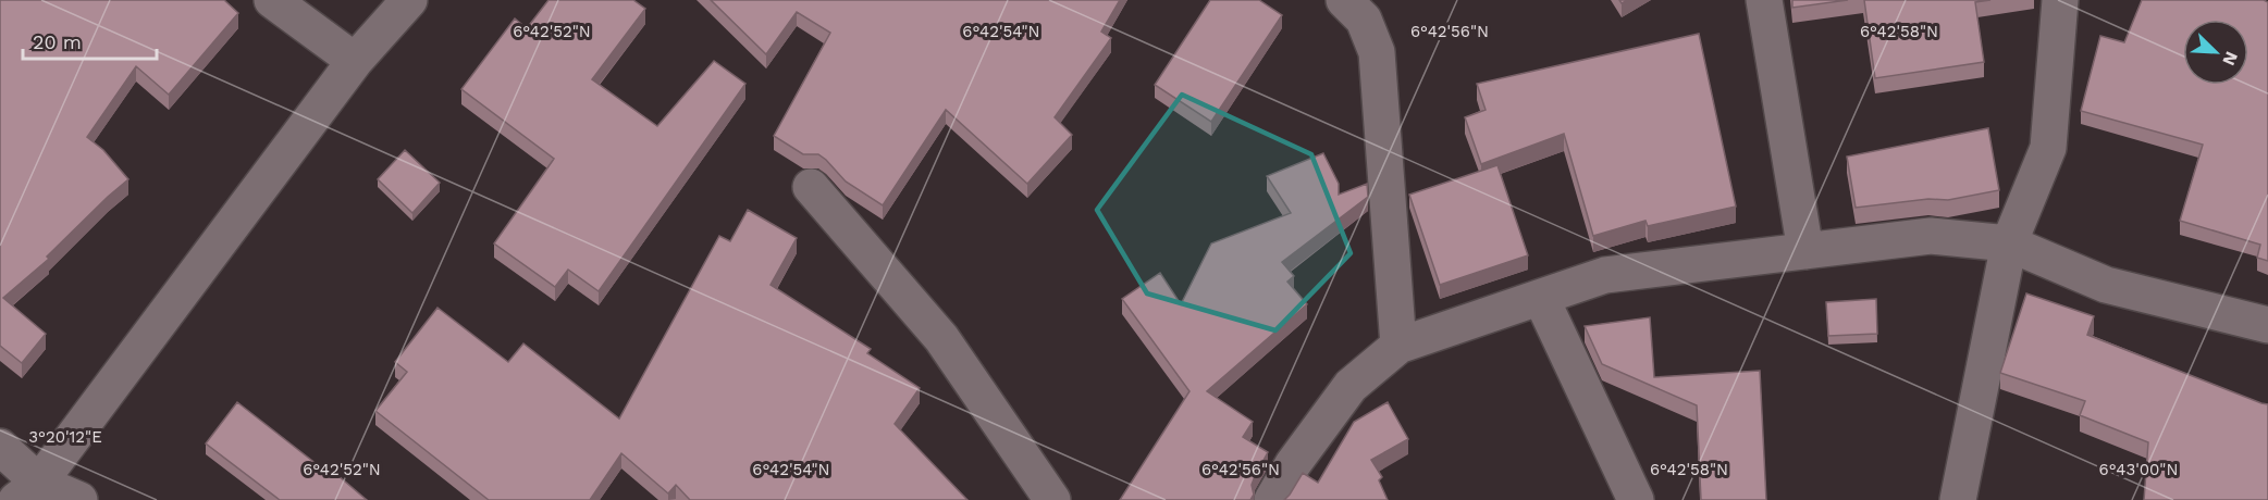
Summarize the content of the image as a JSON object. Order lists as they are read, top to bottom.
{
  "scale_bar": "20 m",
  "north": "bottom right",
  "coordinates": [
    "6°42'52\"N",
    "6°42'54\"N",
    "6°42'56\"N",
    "6°42'58\"N",
    "3°20'12\"E",
    "6°43'00\"N"
  ]
}
